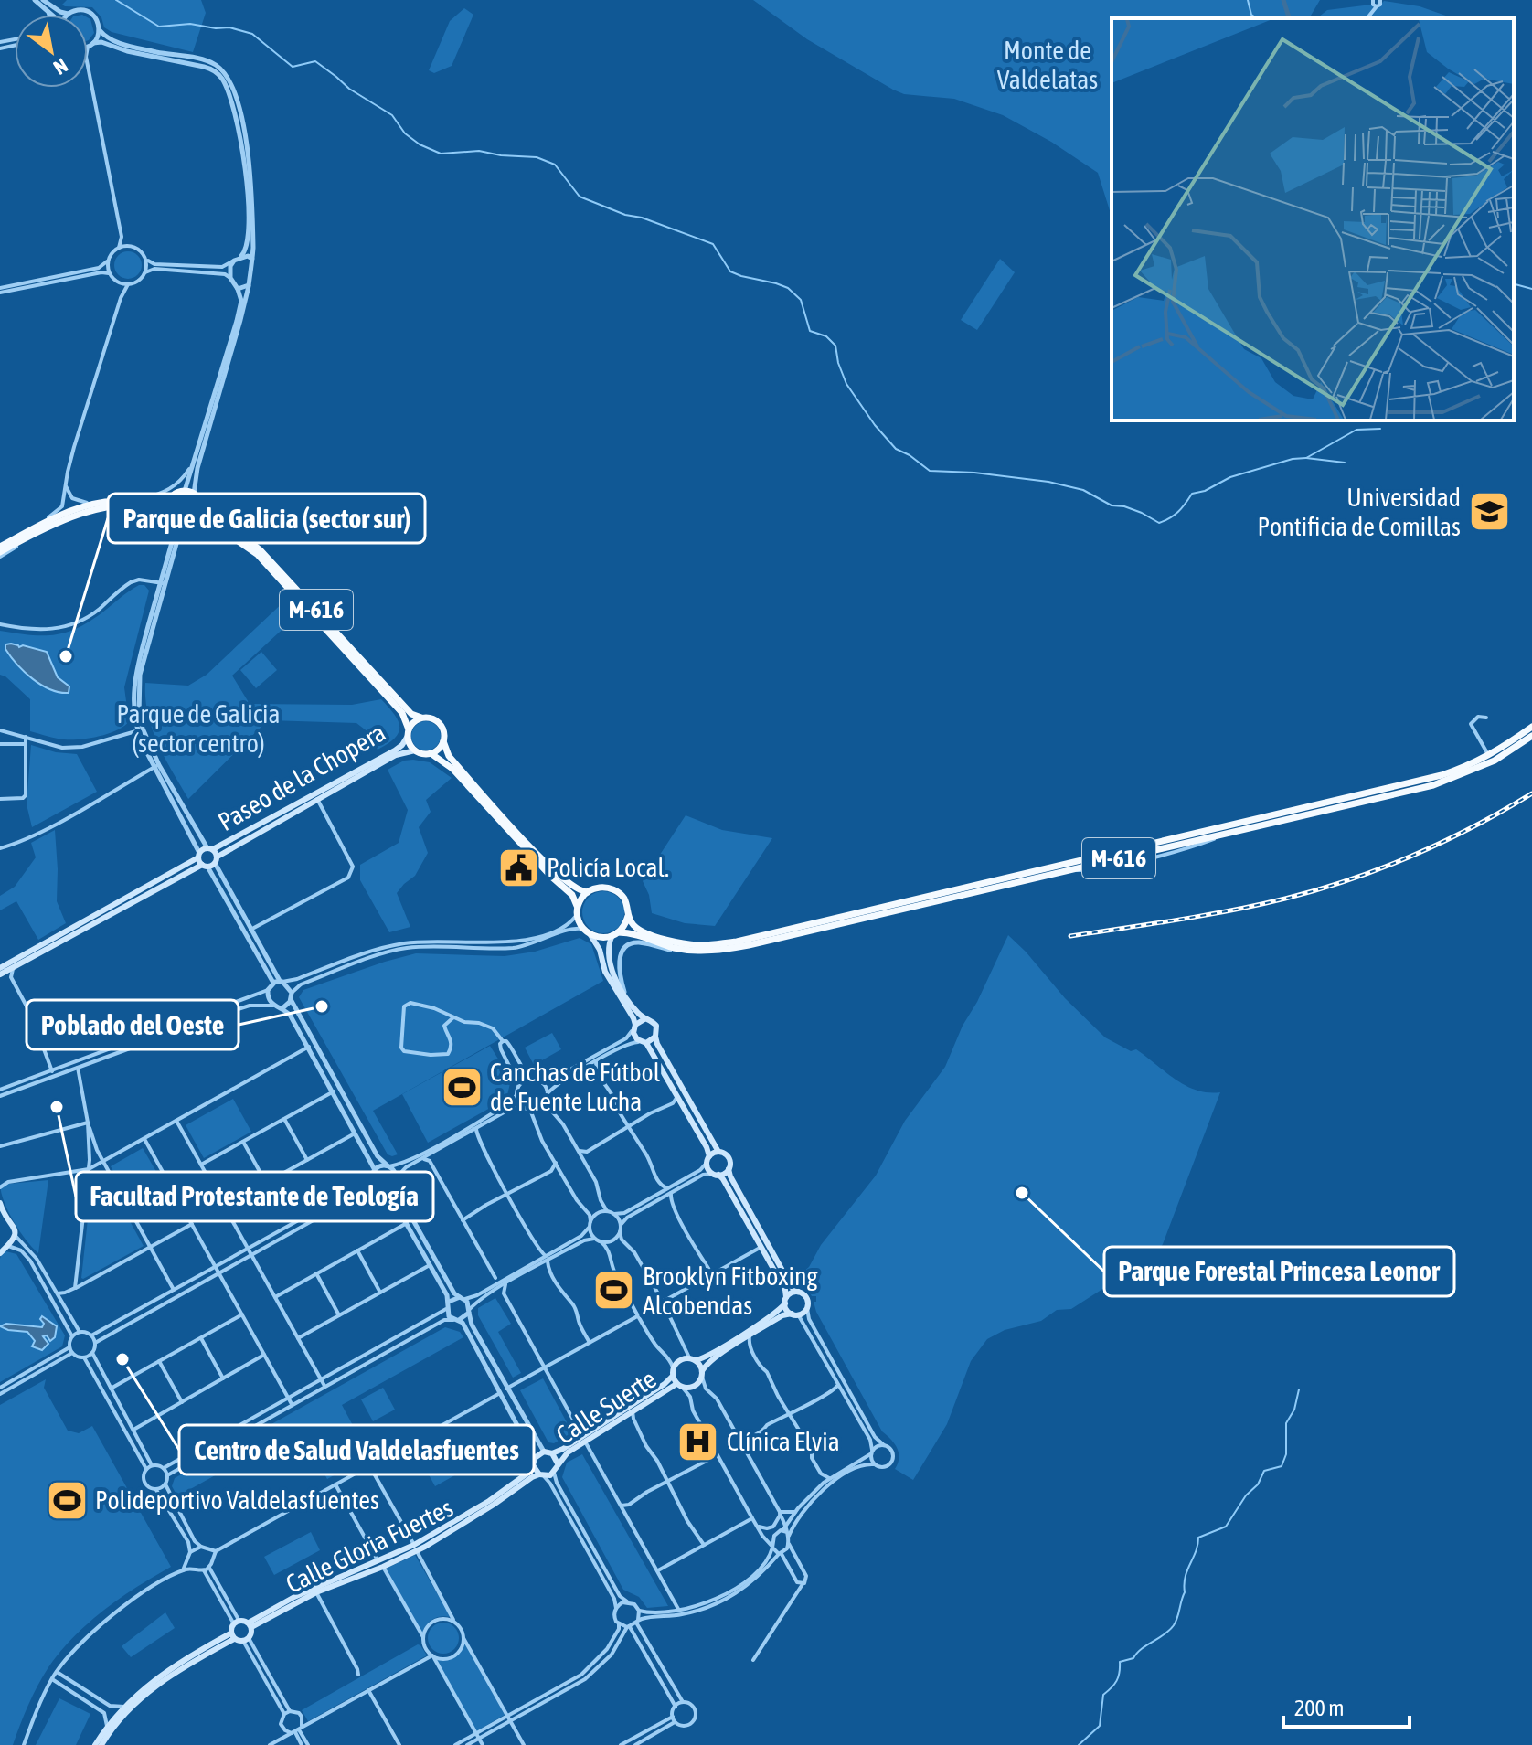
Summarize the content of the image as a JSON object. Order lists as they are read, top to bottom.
{
  "streets": {
    "highway": ["M-616"],
    "main road": ["Paseo de la Chopera", "Calle Suerte", "Calle Gloria Fuertes"]
  },
  "crossings": [
    ["M-616", "Paseo de la Chopera"],
    ["Calle Suerte", "Calle Gloria Fuertes"]
  ],
  "parks": ["Monte de Valdelatas", "Parque de Galicia (sector centro)"],
  "places": {
    "school or university": ["Universidad Pontificia de Comillas"],
    "other": [
      "Parque de Galicia (sector sur)",
      "Poblado del Oeste",
      "Facultad Protestante de Teología",
      "Parque Forestal Princesa Leonor",
      "Centro de Salud Valdelasfuentes"
    ],
    "public building": ["Policía Local."],
    "sports": ["Canchas de Fútbol de Fuente Lucha", "Brooklyn Fitboxing Alcobendas", "Polideportivo Valdelasfuentes"],
    "hospital": ["Clínica Elvia"]
  },
  "scale_bar": "200 m",
  "north": "bottom right"
}
